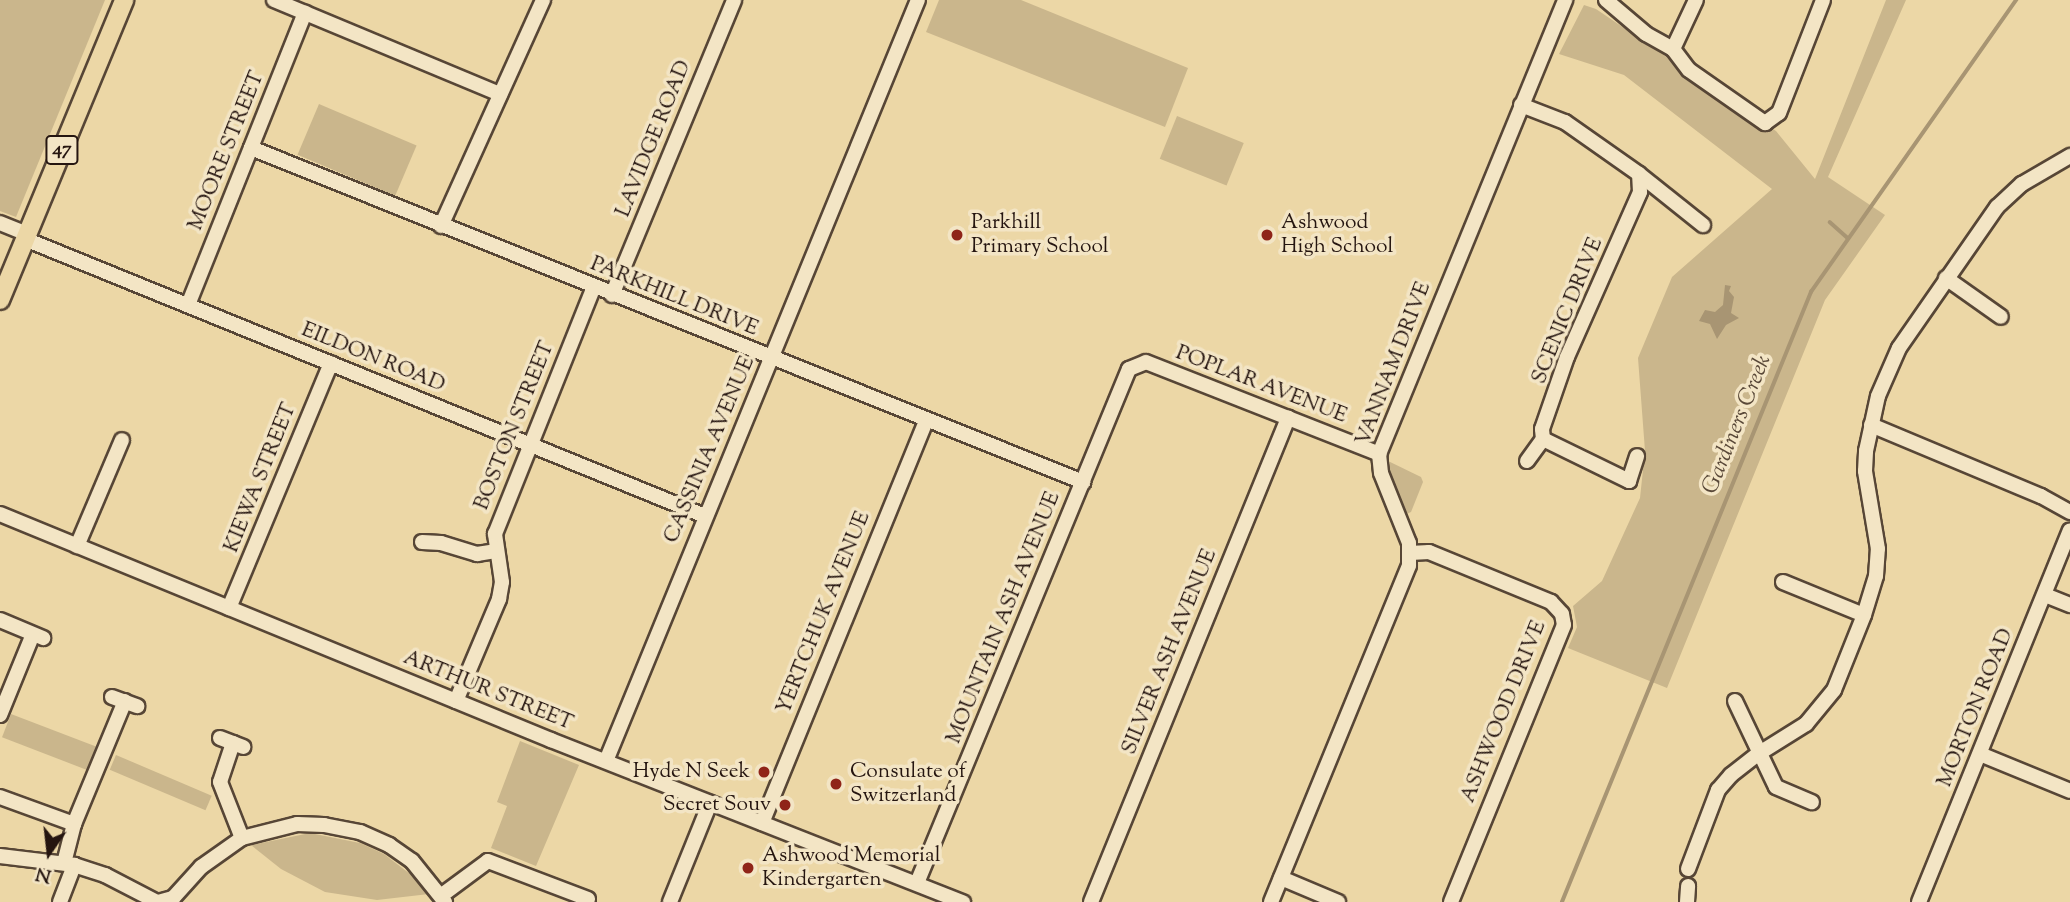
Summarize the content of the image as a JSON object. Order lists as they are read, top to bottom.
{
  "streets": {
    "main road": ["47"],
    "street": [
      "LAVIDGE ROAD",
      "MOORE STREET",
      "PARKHILL DRIVE",
      "SCENIC DRIVE",
      "EILDON ROAD",
      "VANNAM DRIVE",
      "POPLAR AVENUE",
      "BOSTON STREET",
      "CASSINIA AVENUE",
      "KIEWA STREET",
      "YERTCHUK AVENUE",
      "MOUNTAIN ASH AVENUE",
      "SILVER ASH AVENUE",
      "ARTHUR STREET",
      "MORTON ROAD",
      "ASHWOOD DRIVE"
    ]
  },
  "crossings": [
    ["LAVIDGE ROAD", "PARKHILL DRIVE"],
    ["47", "EILDON ROAD"],
    ["MOORE STREET", "PARKHILL DRIVE"],
    ["MOORE STREET", "EILDON ROAD"],
    ["PARKHILL DRIVE", "BOSTON STREET"],
    ["PARKHILL DRIVE", "CASSINIA AVENUE"],
    ["PARKHILL DRIVE", "YERTCHUK AVENUE"],
    ["PARKHILL DRIVE", "MOUNTAIN ASH AVENUE"],
    ["EILDON ROAD", "BOSTON STREET"],
    ["EILDON ROAD", "CASSINIA AVENUE"],
    ["EILDON ROAD", "KIEWA STREET"],
    ["VANNAM DRIVE", "POPLAR AVENUE"],
    ["VANNAM DRIVE", "ASHWOOD DRIVE"],
    ["POPLAR AVENUE", "MOUNTAIN ASH AVENUE"],
    ["POPLAR AVENUE", "SILVER ASH AVENUE"],
    ["BOSTON STREET", "ARTHUR STREET"],
    ["CASSINIA AVENUE", "ARTHUR STREET"],
    ["KIEWA STREET", "ARTHUR STREET"],
    ["YERTCHUK AVENUE", "ARTHUR STREET"],
    ["MOUNTAIN ASH AVENUE", "ARTHUR STREET"]
  ],
  "water": ["Gardiners Creek"],
  "places": [
    "Parkhill Primary School",
    "Ashwood High School",
    "Hyde N Seek",
    "Consulate of Switzerland",
    "Secret Souv",
    "Ashwood Memorial Kindergarten"
  ],
  "north": "bottom"
}
